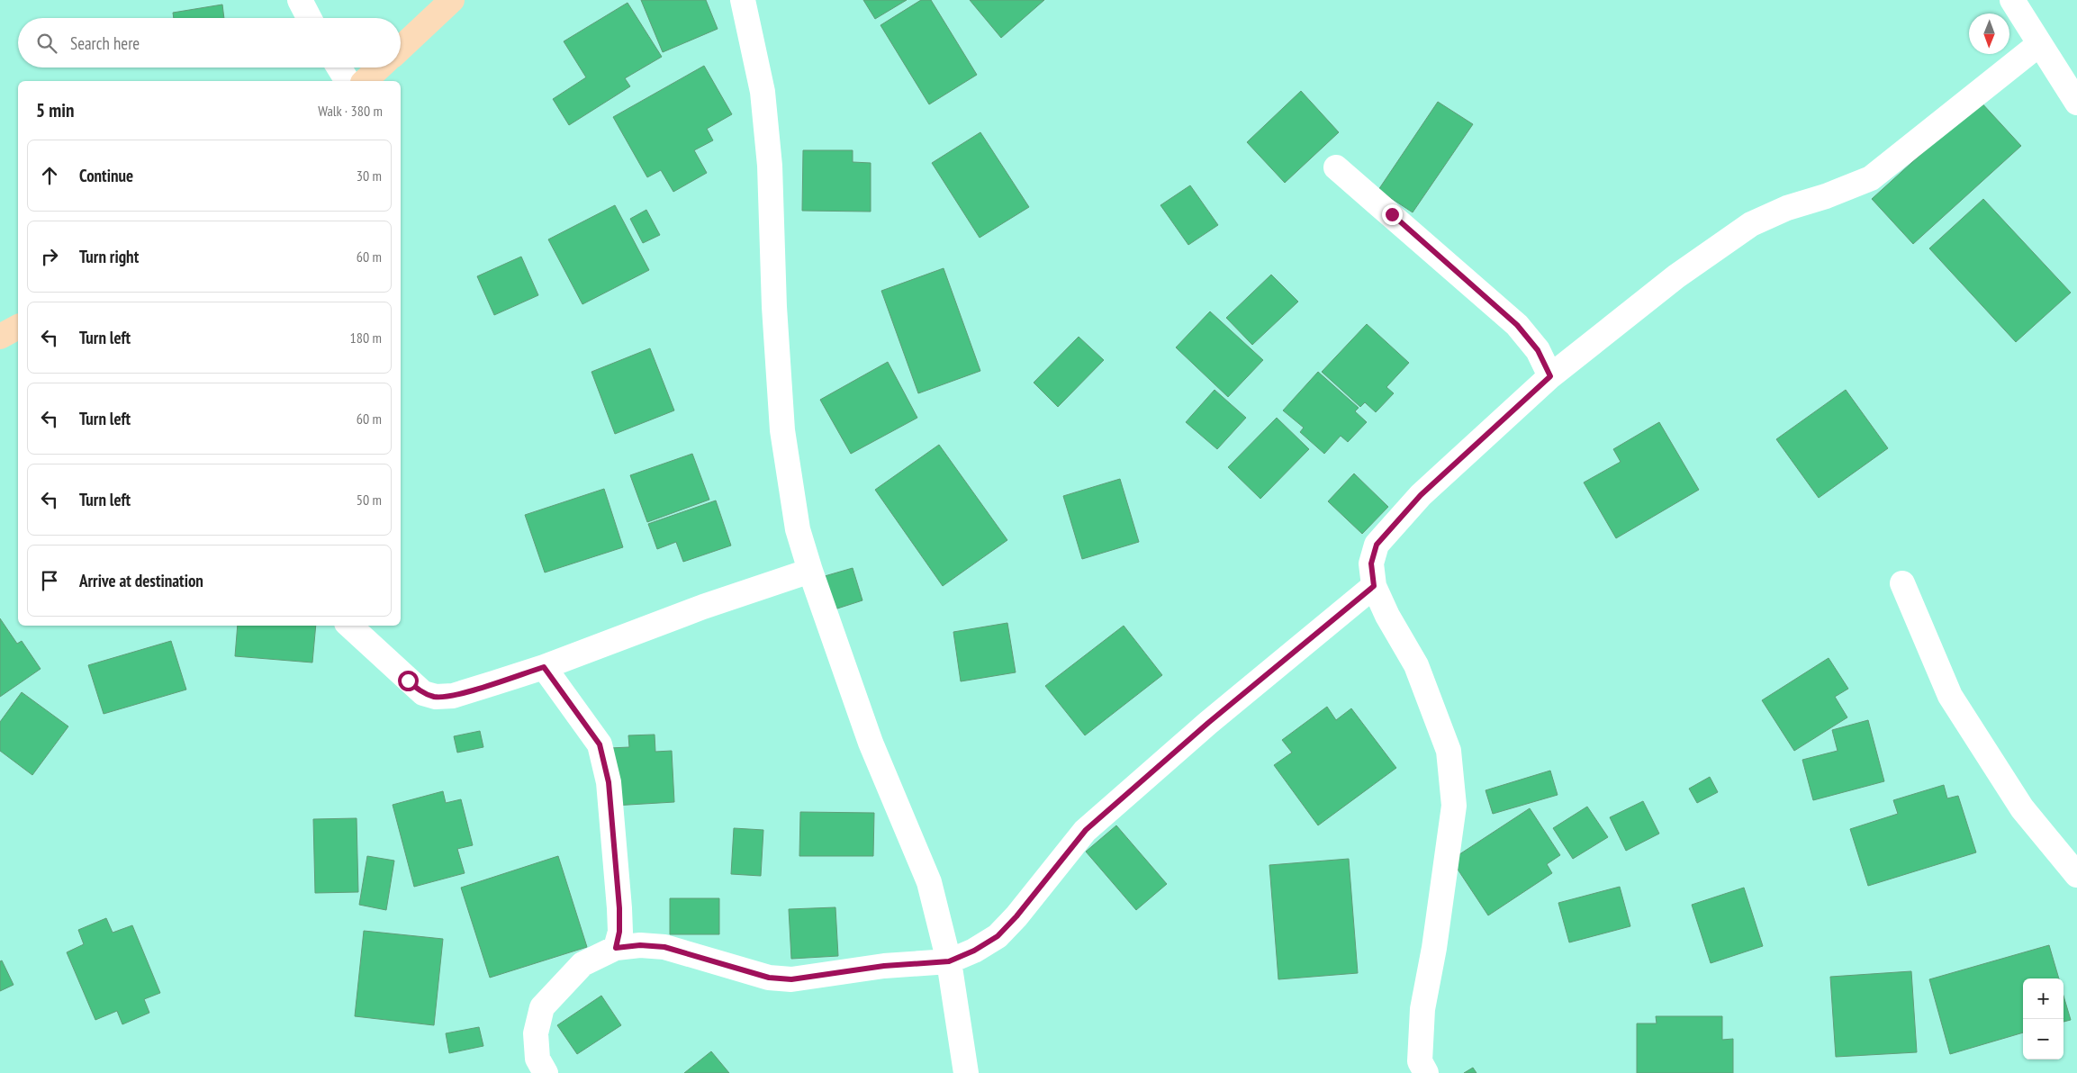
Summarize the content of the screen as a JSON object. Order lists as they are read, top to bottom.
{
  "north": "bottom",
  "page": {
    "search": "Search here",
    "heading": ["5 min", "Walk · 380 m"],
    "list": [
      ["Continue", "30 m"],
      ["Turn right", "60 m"],
      ["Turn left", "180 m"],
      ["Turn left", "60 m"],
      ["Turn left", "50 m"],
      "Arrive at destination"
    ],
    "map_buttons": ["+", "−"]
  }
}
